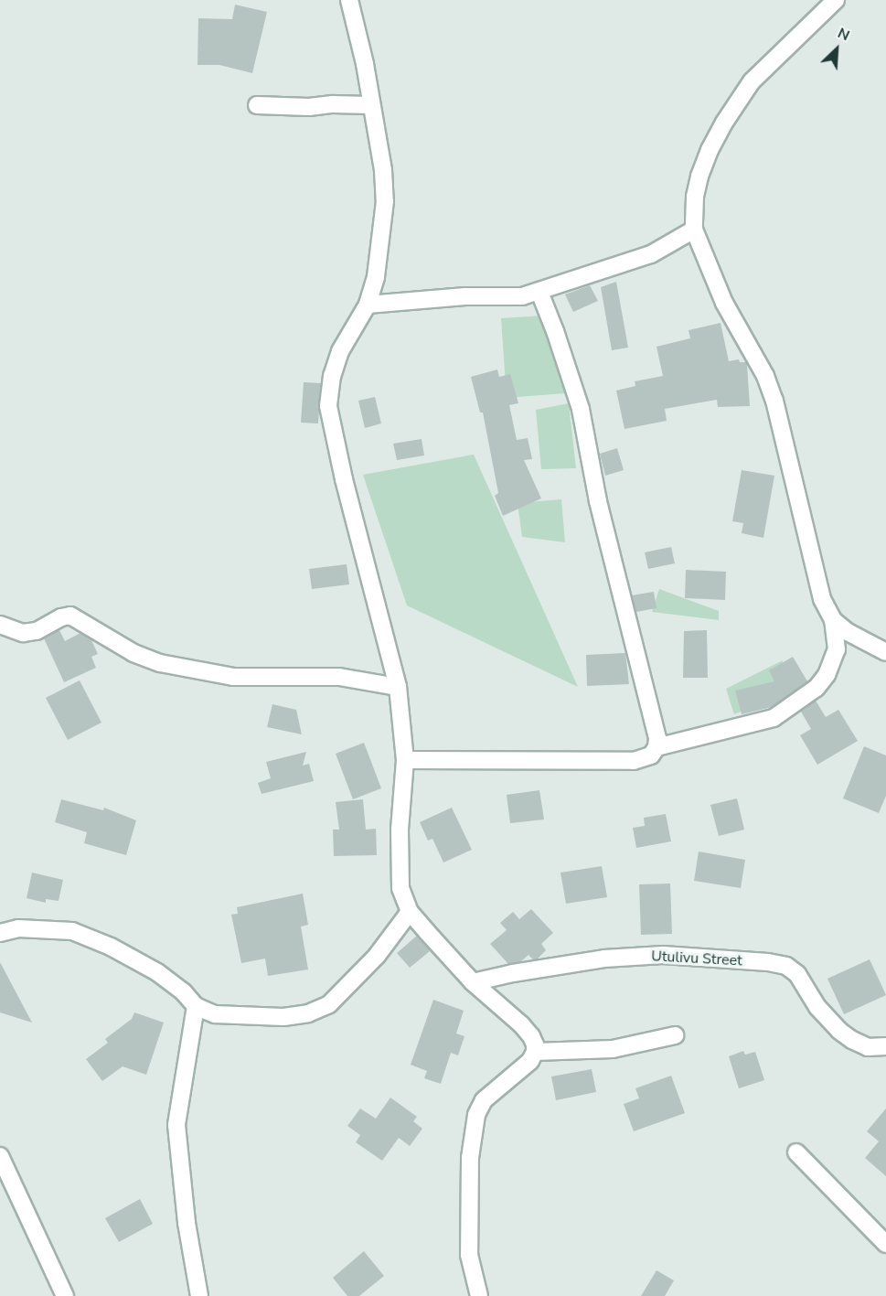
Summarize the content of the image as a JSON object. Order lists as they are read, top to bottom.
{
  "streets": {
    "street": ["Utulivu Street"]
  },
  "north": "top right"
}
